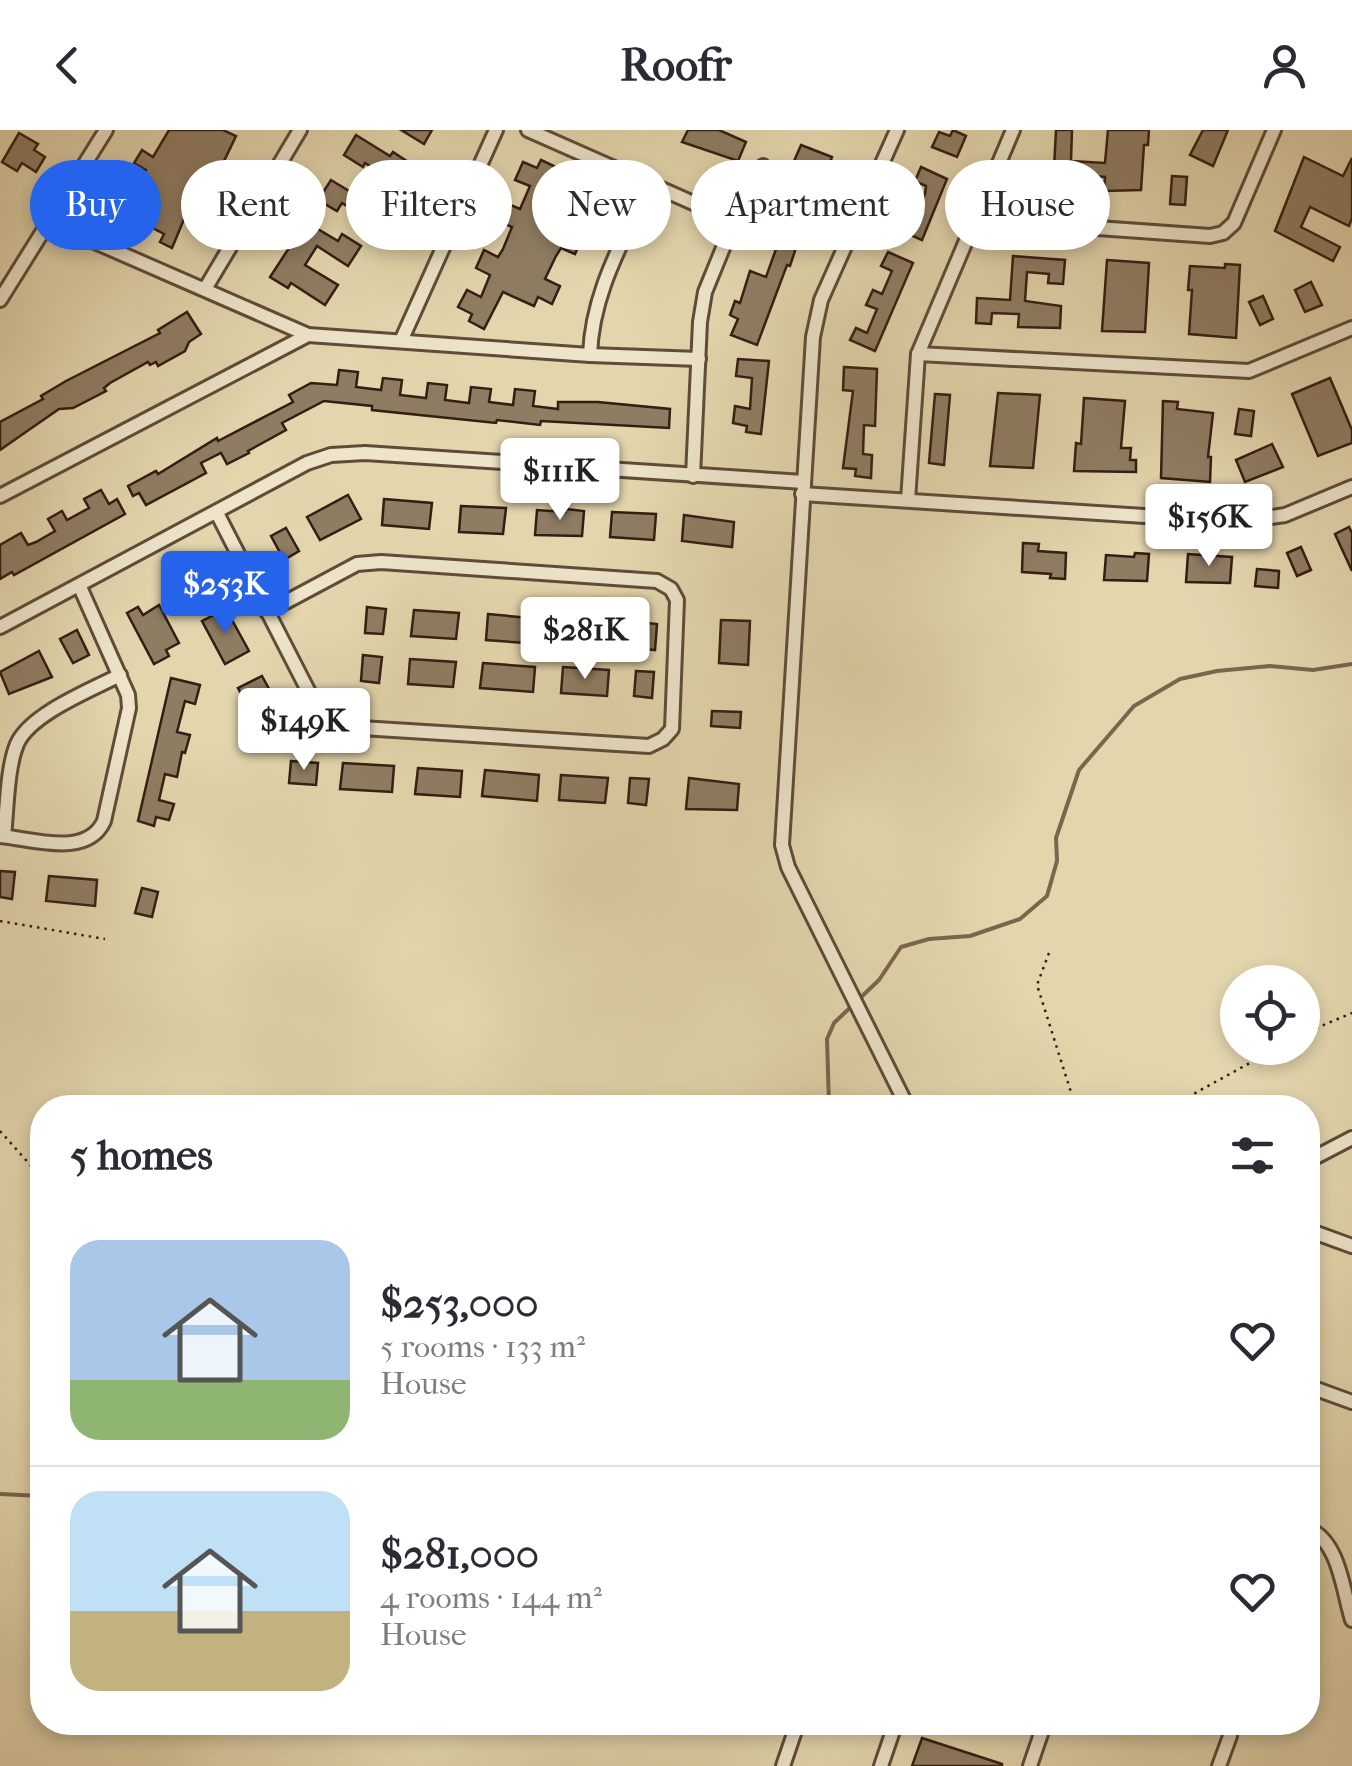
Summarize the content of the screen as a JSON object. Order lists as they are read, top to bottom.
{
  "page": {
    "header": "Roofr",
    "chip": [
      "Buy",
      "Rent",
      "Filters",
      "New",
      "Apartment",
      "House"
    ],
    "price": [
      "$111K",
      "$156K",
      "$253K",
      "$281K",
      "$149K"
    ],
    "heading": "5 homes",
    "list": [
      {
        "name": "$253,000",
        "note": "5 rooms · 133 m² · House"
      },
      {
        "name": "$281,000",
        "note": "4 rooms · 144 m² · House"
      }
    ]
  }
}
